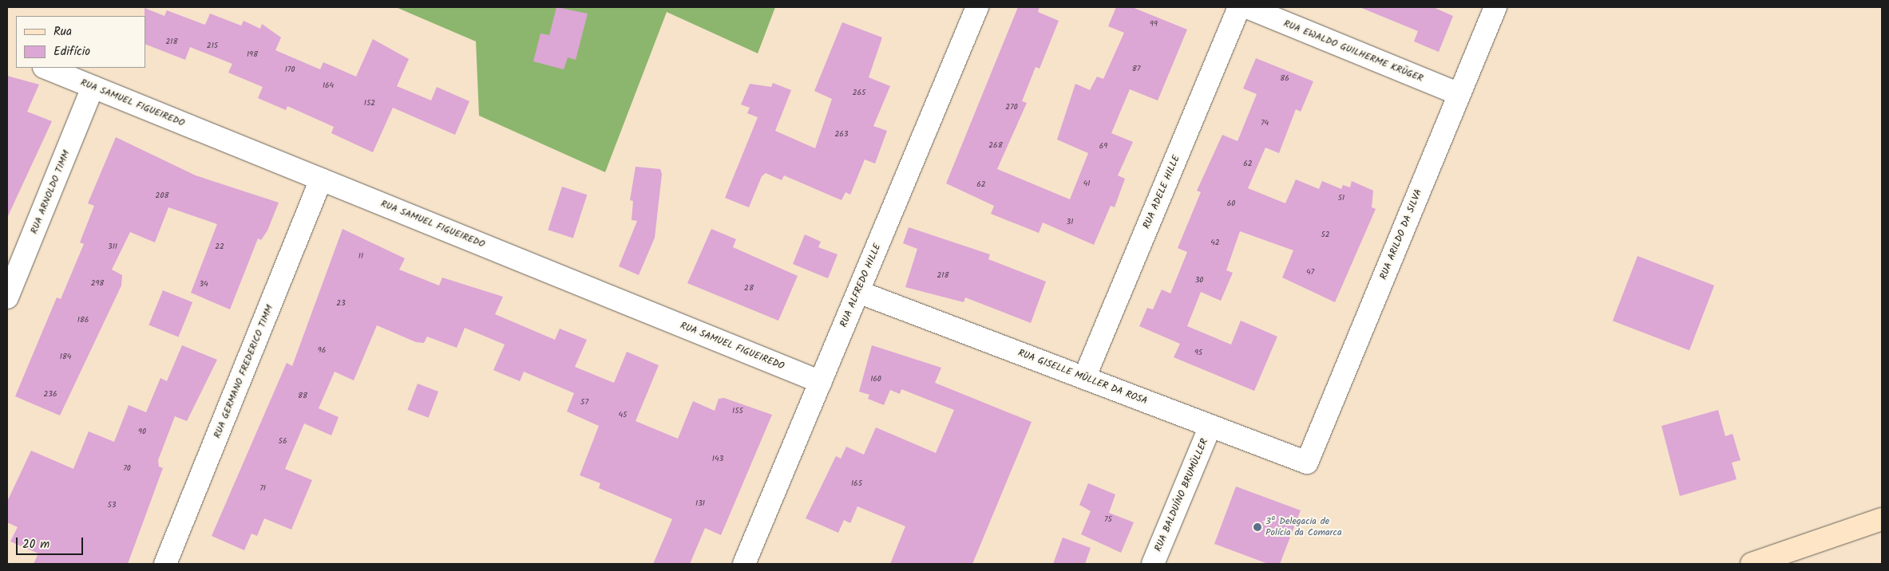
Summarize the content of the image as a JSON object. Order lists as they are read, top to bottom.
{
  "streets": {
    "street": [
      "RUA EWALDO GUILHERME KRÜGER",
      "RUA SAMUEL FIGUEIREDO",
      "RUA ARNOLDO TIMM",
      "RUA ADELE HILLE",
      "RUA ARILDO DA SILVA",
      "RUA ALFREDO HILLE",
      "RUA GERMANO FREDERICO TIMM",
      "RUA GISELLE MÜLLER DA ROSA",
      "RUA BALDUÍNO BRUMÜLLER"
    ]
  },
  "crossings": [
    ["RUA EWALDO GUILHERME KRÜGER", "RUA ARILDO DA SILVA"],
    ["RUA SAMUEL FIGUEIREDO", "RUA ARNOLDO TIMM"],
    ["RUA SAMUEL FIGUEIREDO", "RUA ALFREDO HILLE"],
    ["RUA SAMUEL FIGUEIREDO", "RUA GERMANO FREDERICO TIMM"],
    ["RUA ADELE HILLE", "RUA GISELLE MÜLLER DA ROSA"],
    ["RUA ARILDO DA SILVA", "RUA GISELLE MÜLLER DA ROSA"],
    ["RUA ALFREDO HILLE", "RUA GISELLE MÜLLER DA ROSA"],
    ["RUA GISELLE MÜLLER DA ROSA", "RUA BALDUÍNO BRUMÜLLER"]
  ],
  "places": ["3ª Delegacia de Polícia da Comarca"],
  "house_numbers": [
    "99",
    "218",
    "215",
    "198",
    "87",
    "170",
    "86",
    "164",
    "265",
    "152",
    "270",
    "74",
    "263",
    "268",
    "69",
    "62",
    "41",
    "62",
    "208",
    "51",
    "60",
    "31",
    "52",
    "42",
    "311",
    "22",
    "11",
    "47",
    "218",
    "30",
    "298",
    "34",
    "28",
    "23",
    "186",
    "96",
    "95",
    "184",
    "160",
    "236",
    "88",
    "57",
    "155",
    "45",
    "90",
    "56",
    "143",
    "70",
    "165",
    "71",
    "131",
    "53",
    "75"
  ],
  "legend": ["Rua", "Edifício"],
  "scale_bar": "20 m"
}
